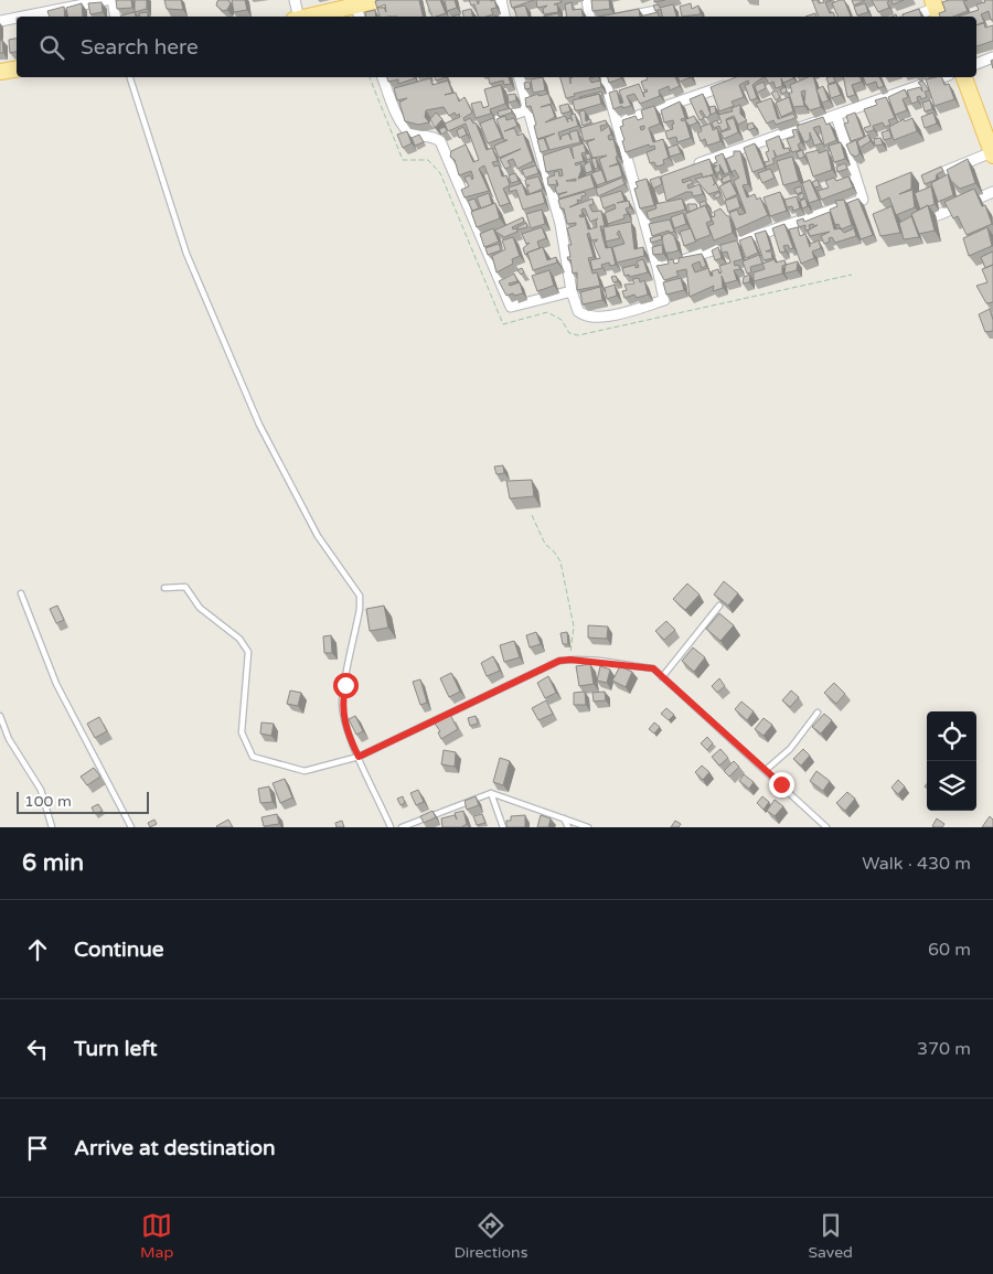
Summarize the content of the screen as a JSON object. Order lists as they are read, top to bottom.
{
  "scale_bar": "100 m",
  "page": {
    "search": "Search here",
    "scale": "100 m",
    "heading": ["6 min", "Walk · 430 m"],
    "list": [
      ["Continue", "60 m"],
      ["Turn left", "370 m"],
      "Arrive at destination"
    ],
    "nav": ["Map", "Directions", "Saved"]
  }
}
